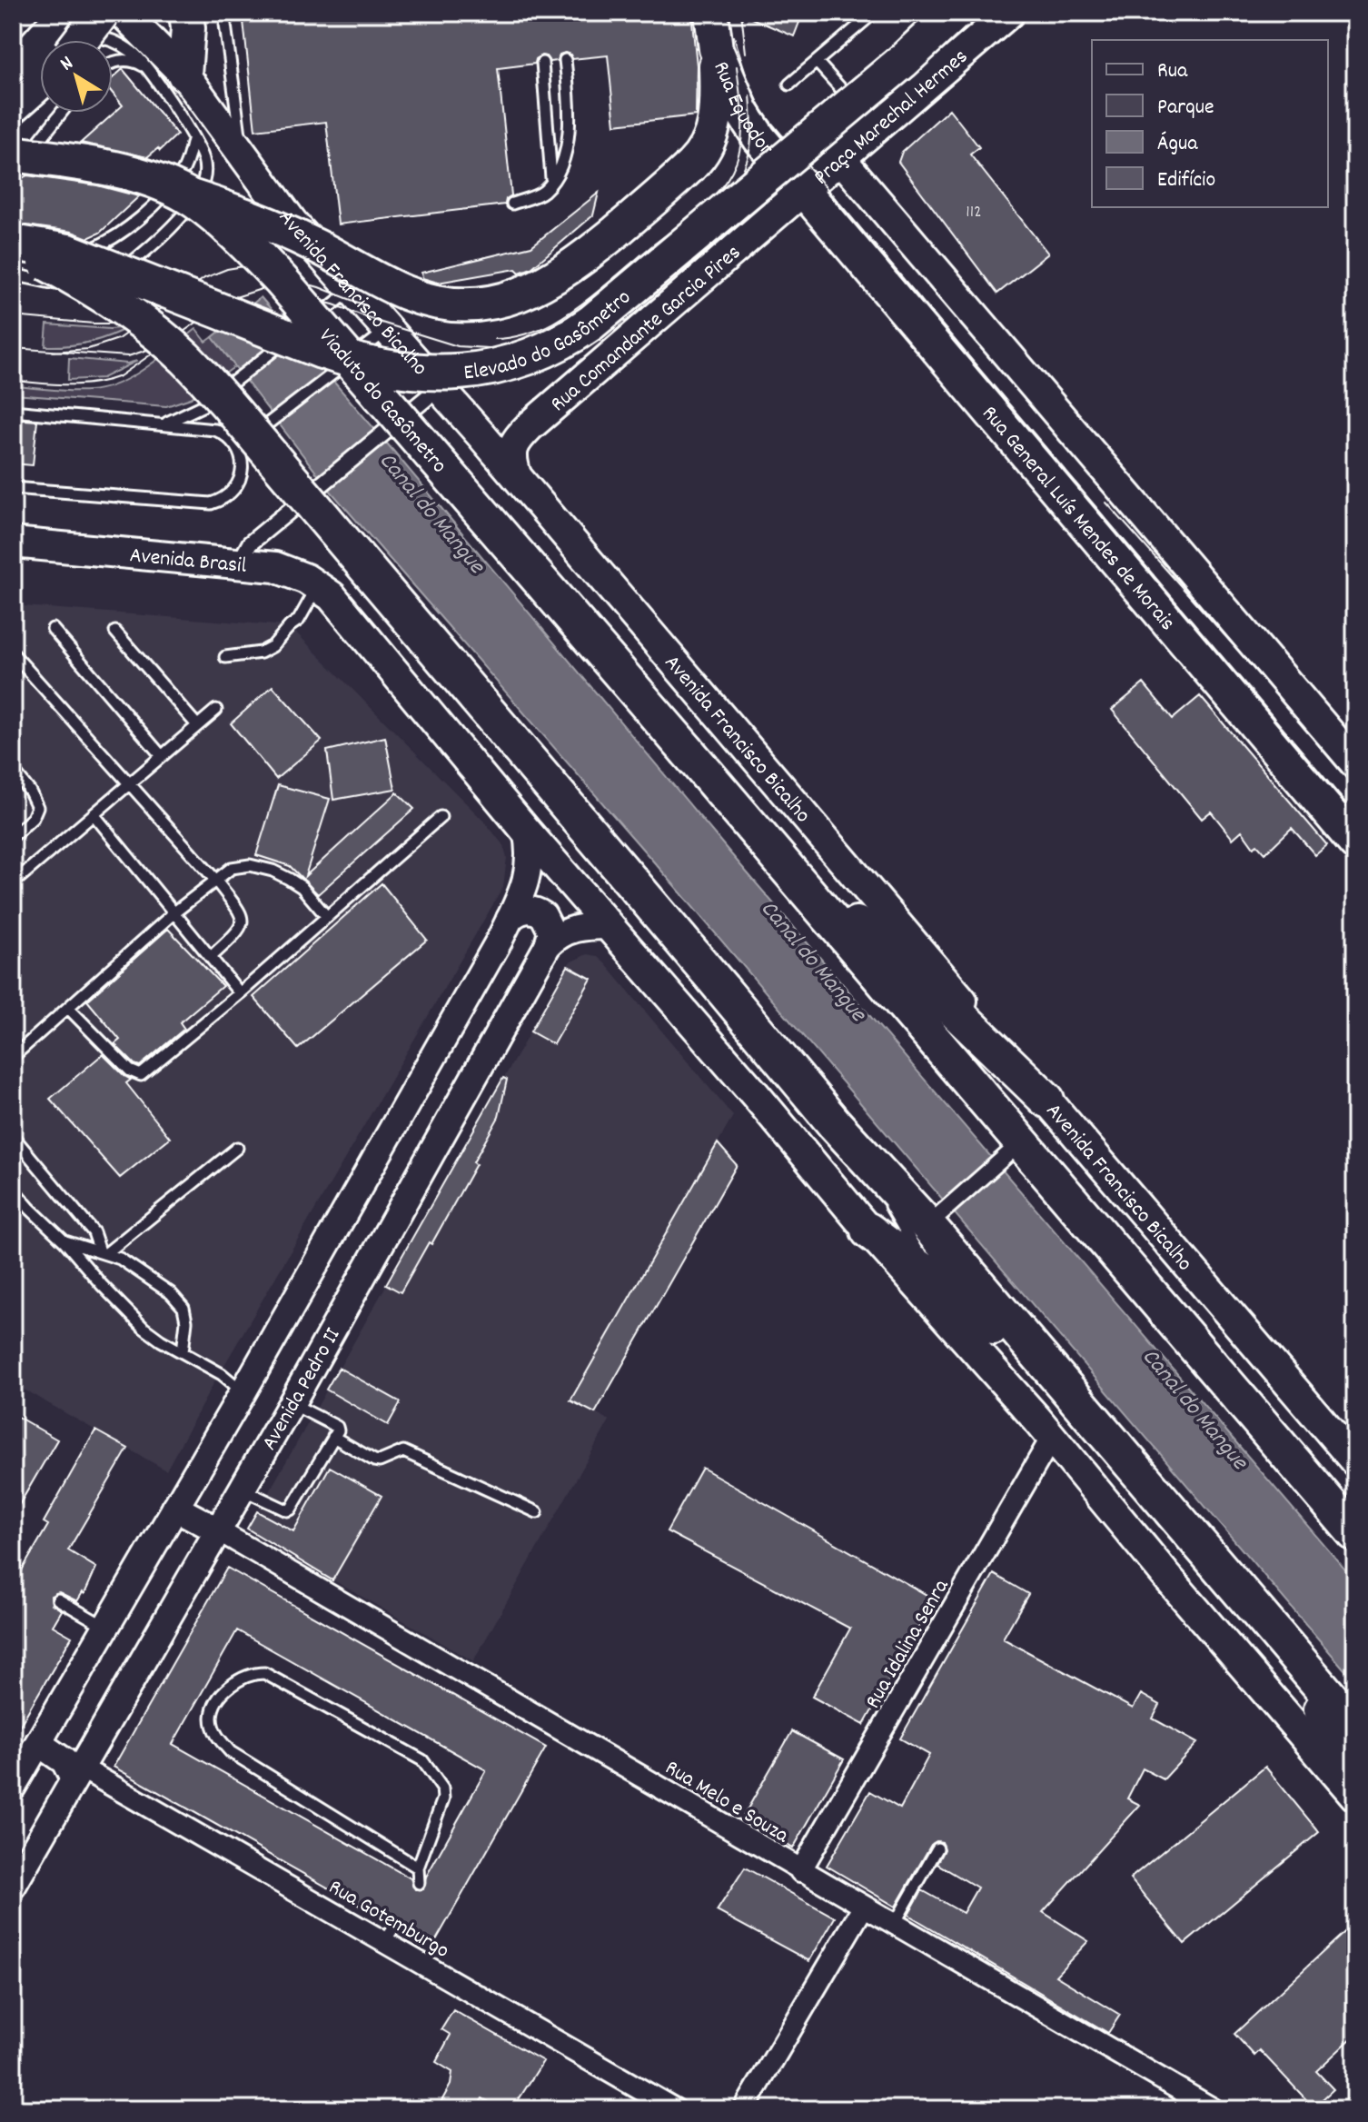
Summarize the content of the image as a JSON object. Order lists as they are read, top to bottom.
{
  "streets": {
    "highway": ["Elevado do Gasômetro", "Viaduto do Gasômetro"],
    "main road": [
      "Rua Equador",
      "Praça Marechal Hermes",
      "Avenida Francisco Bicalho",
      "Rua Comandante Garcia Pires",
      "Rua General Luís Mendes de Morais",
      "Avenida Brasil"
    ],
    "street": [
      "Avenida Pedro II",
      "Rua Idalina Senra",
      "Rua Melo e Souza",
      "Rua Gotemburgo"
    ]
  },
  "crossings": [
    ["Rua Equador", "Praça Marechal Hermes"],
    ["Rua Equador", "Rua Comandante Garcia Pires"],
    ["Rua Equador", "Rua General Luís Mendes de Morais"],
    ["Praça Marechal Hermes", "Rua Comandante Garcia Pires"],
    ["Praça Marechal Hermes", "Rua General Luís Mendes de Morais"],
    ["Avenida Francisco Bicalho", "Rua Comandante Garcia Pires"],
    ["Rua Comandante Garcia Pires", "Rua General Luís Mendes de Morais"],
    ["Avenida Pedro II", "Rua Melo e Souza"],
    ["Avenida Pedro II", "Rua Gotemburgo"],
    ["Rua Idalina Senra", "Rua Melo e Souza"]
  ],
  "water": ["Canal do Mangue"],
  "house_numbers": ["112"],
  "legend": [
    "Rua",
    "Parque",
    "Água",
    "Edifício"
  ],
  "north": "top left"
}
